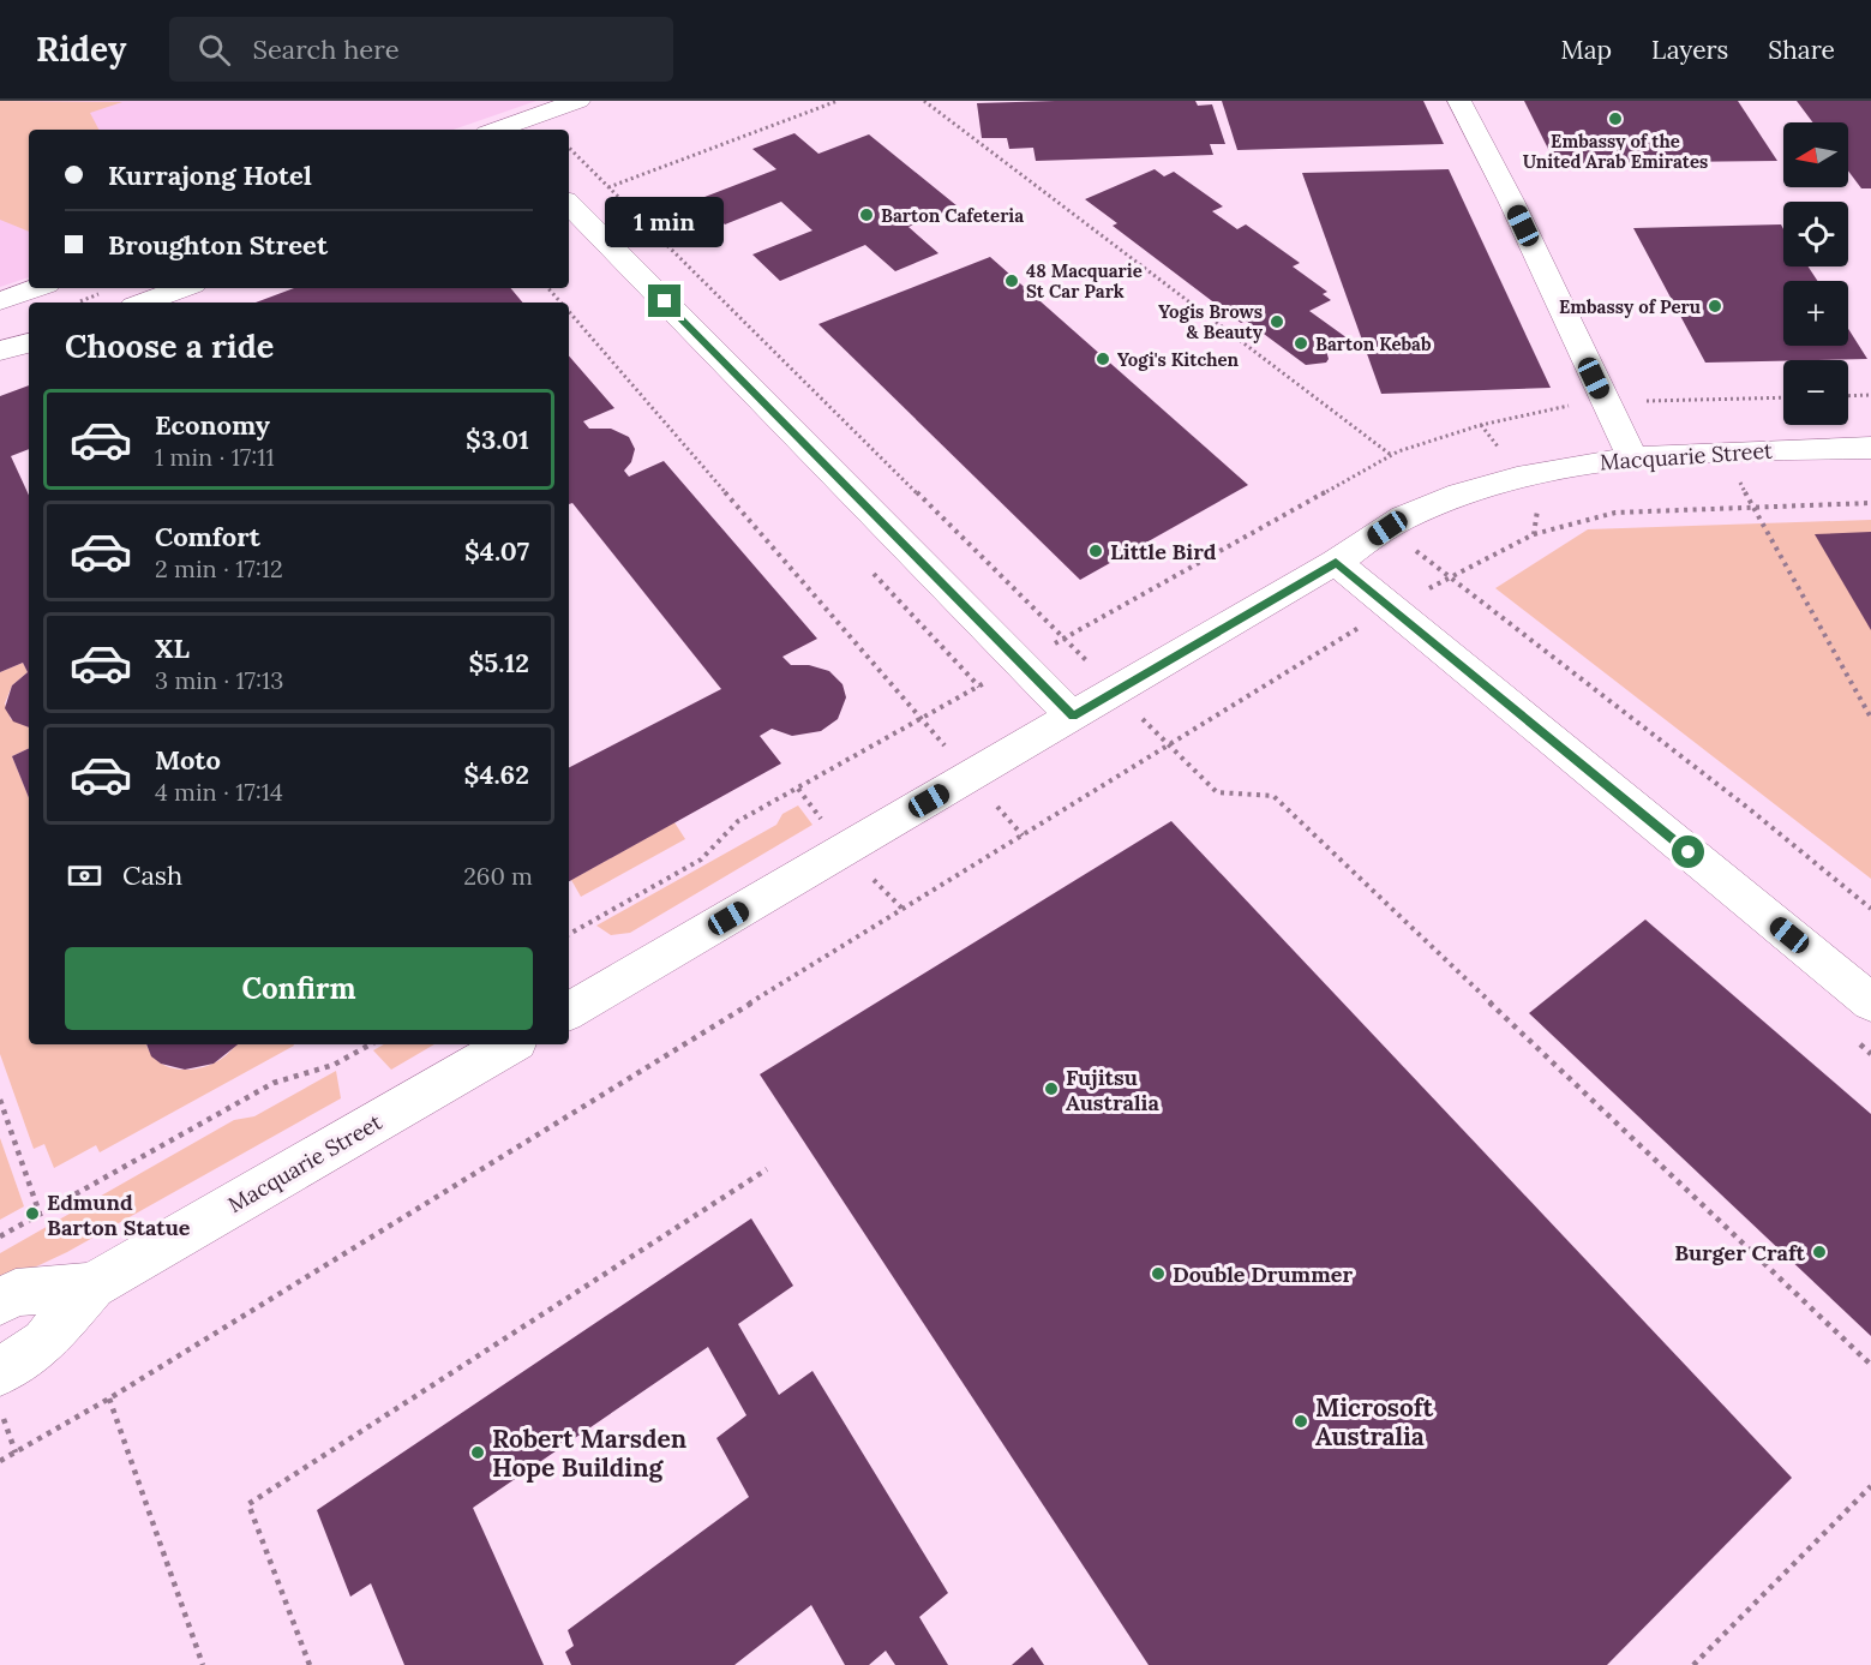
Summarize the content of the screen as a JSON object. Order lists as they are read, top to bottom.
{
  "streets": {
    "street": ["Macquarie Street"]
  },
  "places": [
    "Embassy of the United Arab Emirates",
    "Barton Cafeteria",
    "48 Macquarie St Car Park",
    "Embassy of Peru",
    "Yogis Brows & Beauty",
    "Barton Kebab",
    "Yogi's Kitchen",
    "Little Bird",
    "Fujitsu Australia",
    "Edmund Barton Statue",
    "Burger Craft",
    "Double Drummer",
    "Microsoft Australia",
    "Robert Marsden Hope Building"
  ],
  "north": "left",
  "page": {
    "header": "Ridey",
    "search": "Search here",
    "nav": ["Map", "Layers", "Share"],
    "map_buttons": ["+", "−"],
    "banner": ["Kurrajong Hotel", "Broughton Street"],
    "bubble": "1 min",
    "heading": "Choose a ride",
    "list": [
      {
        "name": "Economy",
        "note": "1 min · 17:11",
        "value": "$3.01"
      },
      {
        "name": "Comfort",
        "note": "2 min · 17:12",
        "value": "$4.07"
      },
      {
        "name": "XL",
        "note": "3 min · 17:13",
        "value": "$5.12"
      },
      {
        "name": "Moto",
        "note": "4 min · 17:14",
        "value": "$4.62"
      }
    ],
    "pay": ["Cash", "260 m"],
    "buttons": "Confirm"
  }
}
